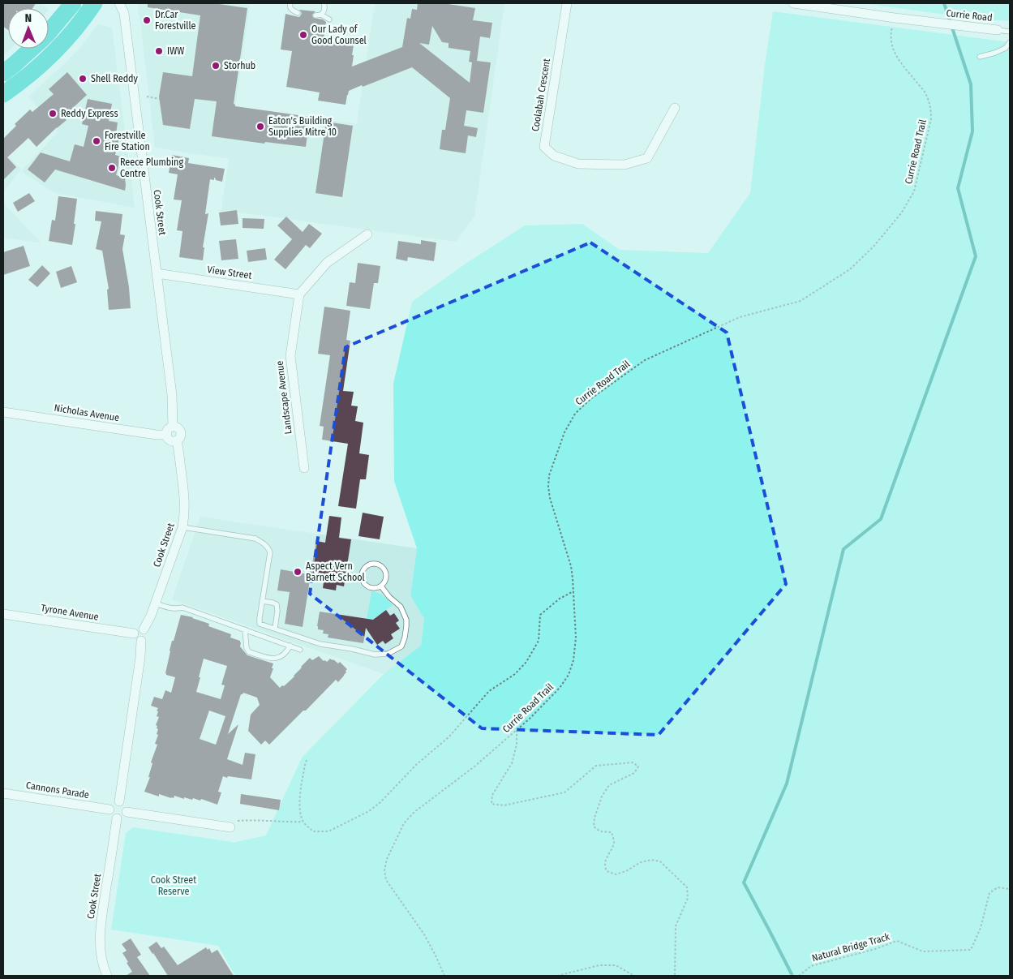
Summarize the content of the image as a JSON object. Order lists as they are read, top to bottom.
{
  "streets": {
    "street": [
      "Currie Road",
      "Coolabah Crescent",
      "Cook Street",
      "View Street",
      "Landscape Avenue",
      "Nicholas Avenue",
      "Tyrone Avenue",
      "Cannons Parade"
    ],
    "path": ["Currie Road Trail", "Natural Bridge Track"]
  },
  "crossings": [
    ["Currie Road", "Currie Road Trail"],
    ["Cook Street", "View Street"],
    ["Cook Street", "Nicholas Avenue"],
    ["Cook Street", "Tyrone Avenue"],
    ["Cook Street", "Cannons Parade"],
    ["View Street", "Landscape Avenue"]
  ],
  "parks": ["Cook Street Reserve"],
  "places": [
    "Dr.Car Forestville",
    "Our Lady of Good Counsel",
    "IWW",
    "Storhub",
    "Shell Reddy",
    "Reddy Express",
    "Eaton's Building Supplies Mitre 10",
    "Forestville Fire Station",
    "Reece Plumbing Centre",
    "Aspect Vern Barnett School"
  ],
  "north": "top"
}
